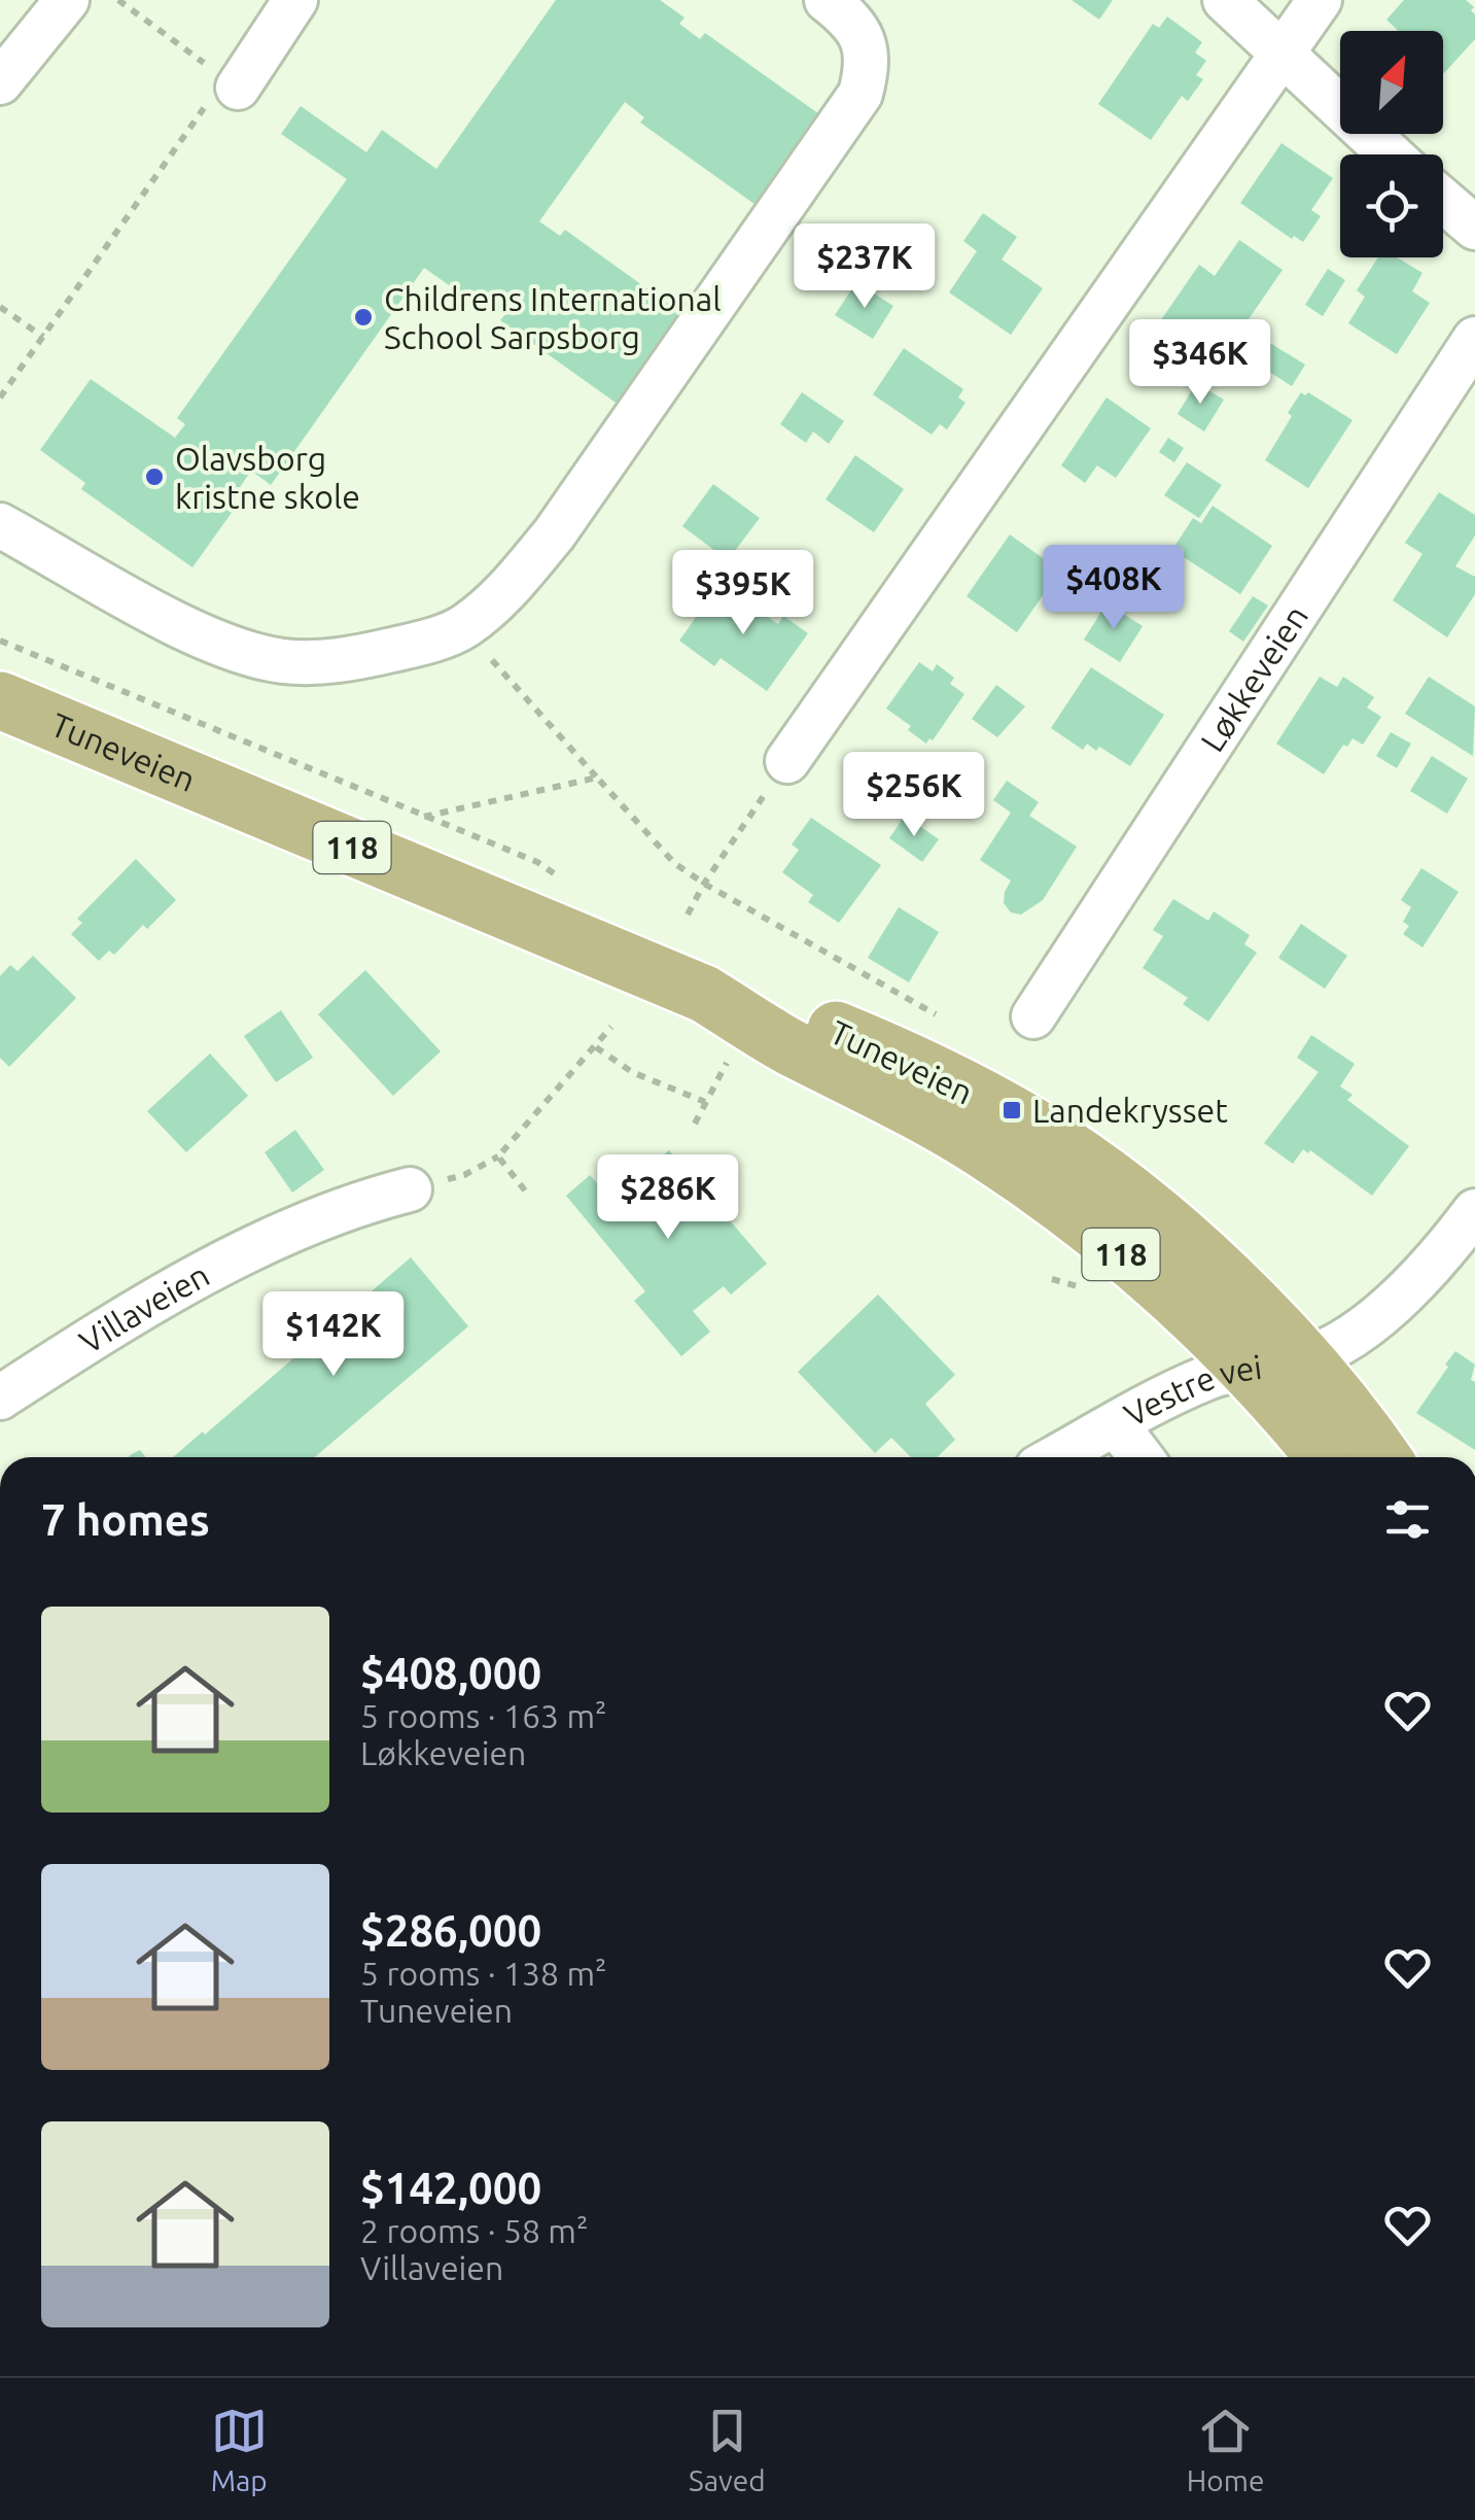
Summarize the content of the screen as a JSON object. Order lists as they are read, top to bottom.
{
  "streets": {
    "main road": ["Tuneveien", "118"],
    "street": ["Løkkeveien", "Villaveien", "Vestre vei"]
  },
  "crossings": [
    ["Tuneveien", "Vestre vei"]
  ],
  "places": {
    "other": ["Childrens International School Sarpsborg", "Olavsborg kristne skole"],
    "transit": ["Landekrysset"]
  },
  "north": "top right",
  "page": {
    "price": [
      "$237K",
      "$346K",
      "$408K",
      "$395K",
      "$256K",
      "$286K",
      "$142K"
    ],
    "heading": "7 homes",
    "list": [
      {
        "name": "$408,000",
        "note": "5 rooms · 163 m² · Løkkeveien"
      },
      {
        "name": "$286,000",
        "note": "5 rooms · 138 m² · Tuneveien"
      },
      {
        "name": "$142,000",
        "note": "2 rooms · 58 m² · Villaveien"
      }
    ],
    "tabs": ["Map", "Saved", "Home"]
  }
}
